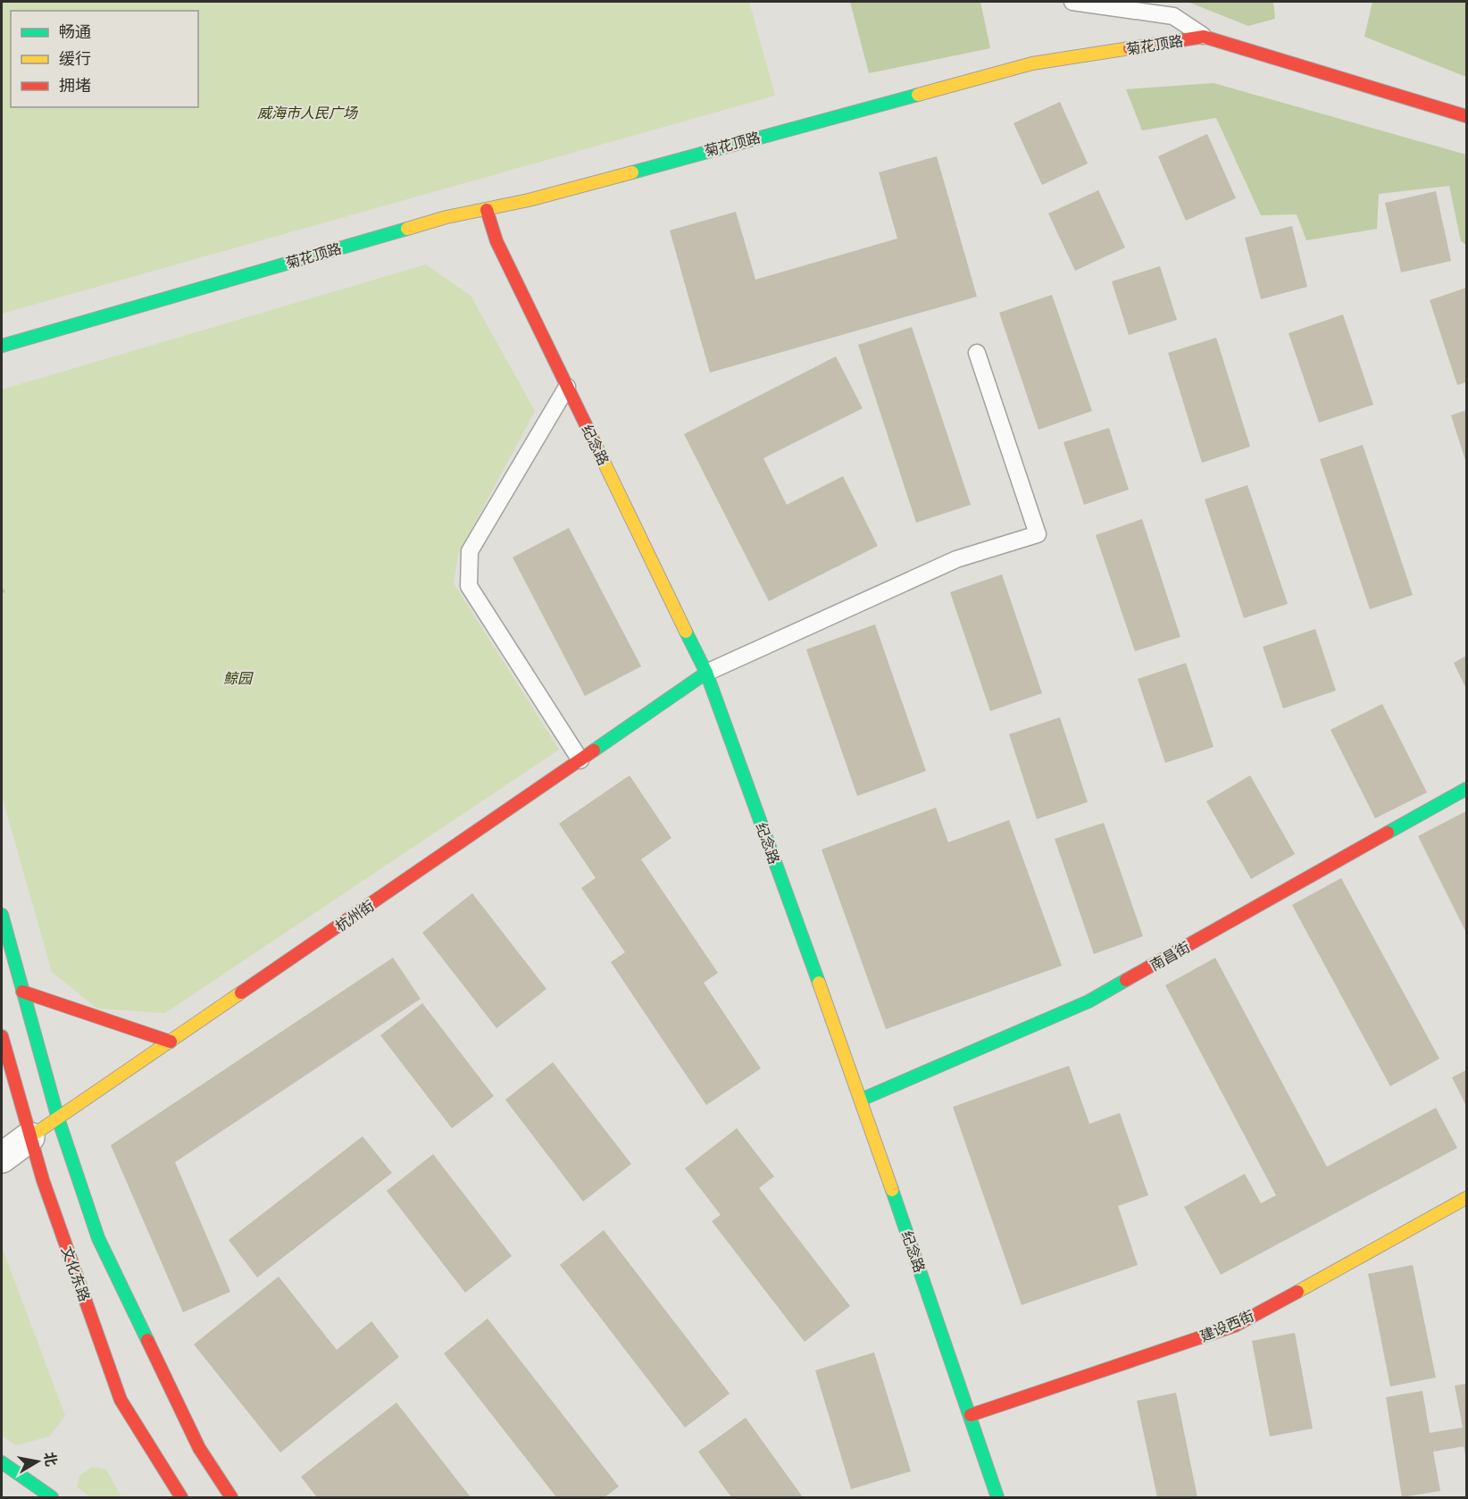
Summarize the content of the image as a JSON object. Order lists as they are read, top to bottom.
{
  "streets": {
    "street": [
      "菊花顶路",
      "纪念路",
      "杭州街",
      "南昌街",
      "文化东路",
      "建设西街"
    ]
  },
  "crossings": [
    ["菊花顶路", "纪念路"],
    ["纪念路", "杭州街"],
    ["纪念路", "南昌街"],
    ["纪念路", "建设西街"],
    ["杭州街", "文化东路"]
  ],
  "parks": ["威海市人民广场", "鲸园"],
  "legend": ["畅通", "缓行", "拥堵"],
  "north": "right"
}
